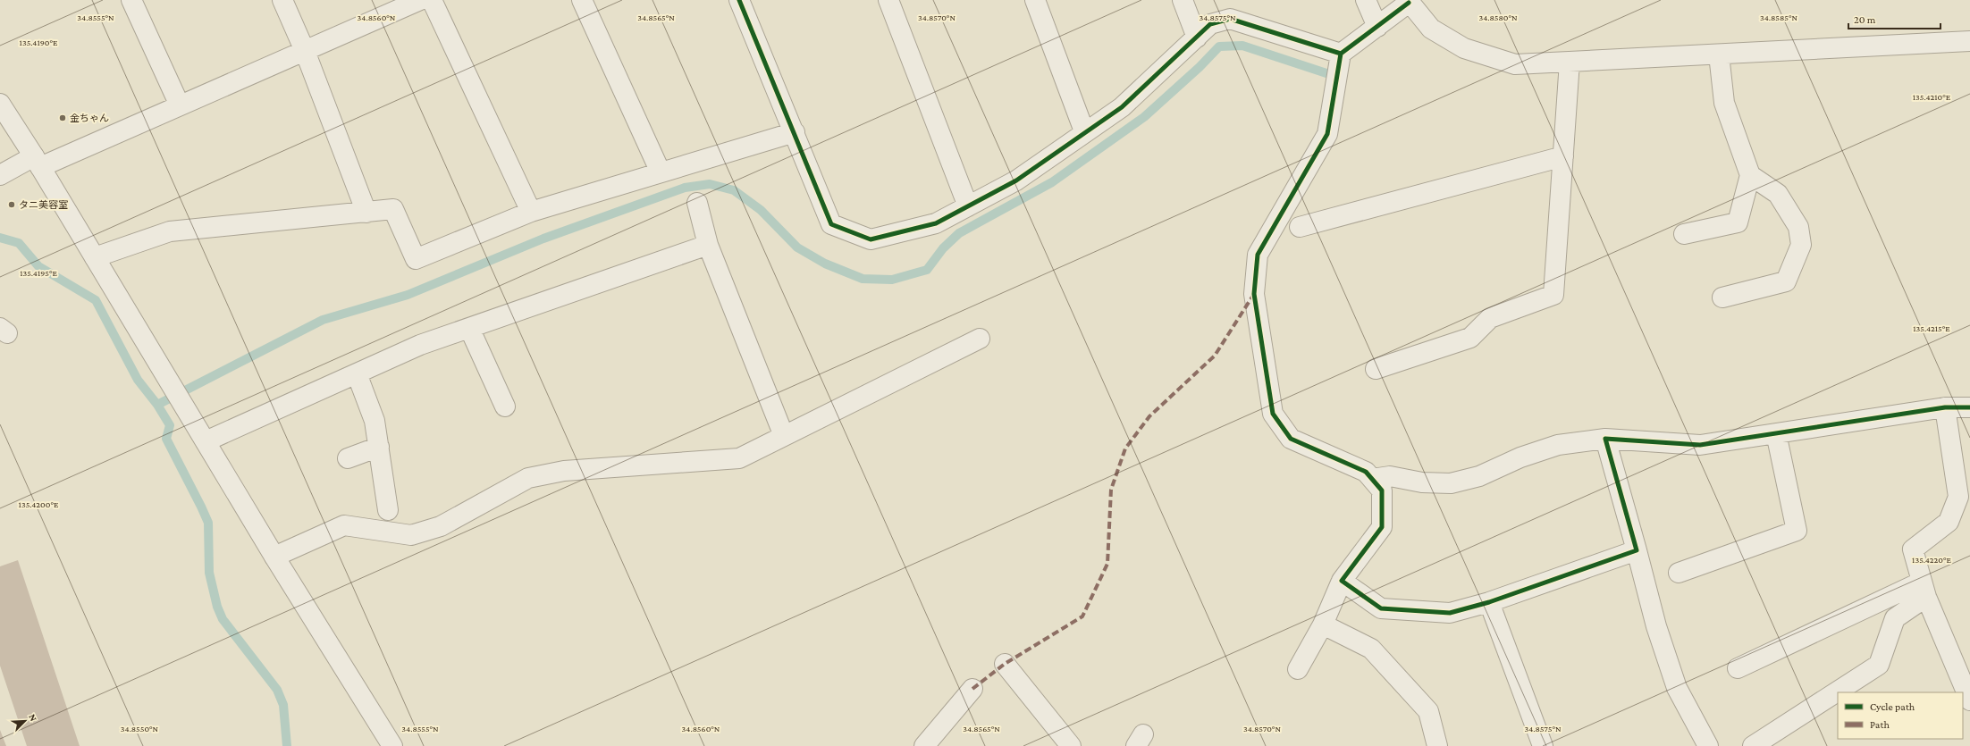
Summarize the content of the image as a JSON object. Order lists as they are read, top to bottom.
{
  "places": ["金ちゃん", "タニ美容室"],
  "legend": ["Cycle path", "Path"],
  "scale_bar": "20 m",
  "north": "top right",
  "coordinates": [
    "34.8560°N",
    "34.8570°N",
    "34.8575°N",
    "34.8555°N",
    "34.8565°N",
    "34.8580°N",
    "34.8585°N",
    "135.4190°E",
    "135.4210°E",
    "135.4195°E",
    "135.4215°E",
    "135.4200°E",
    "135.4220°E",
    "34.8550°N"
  ]
}
